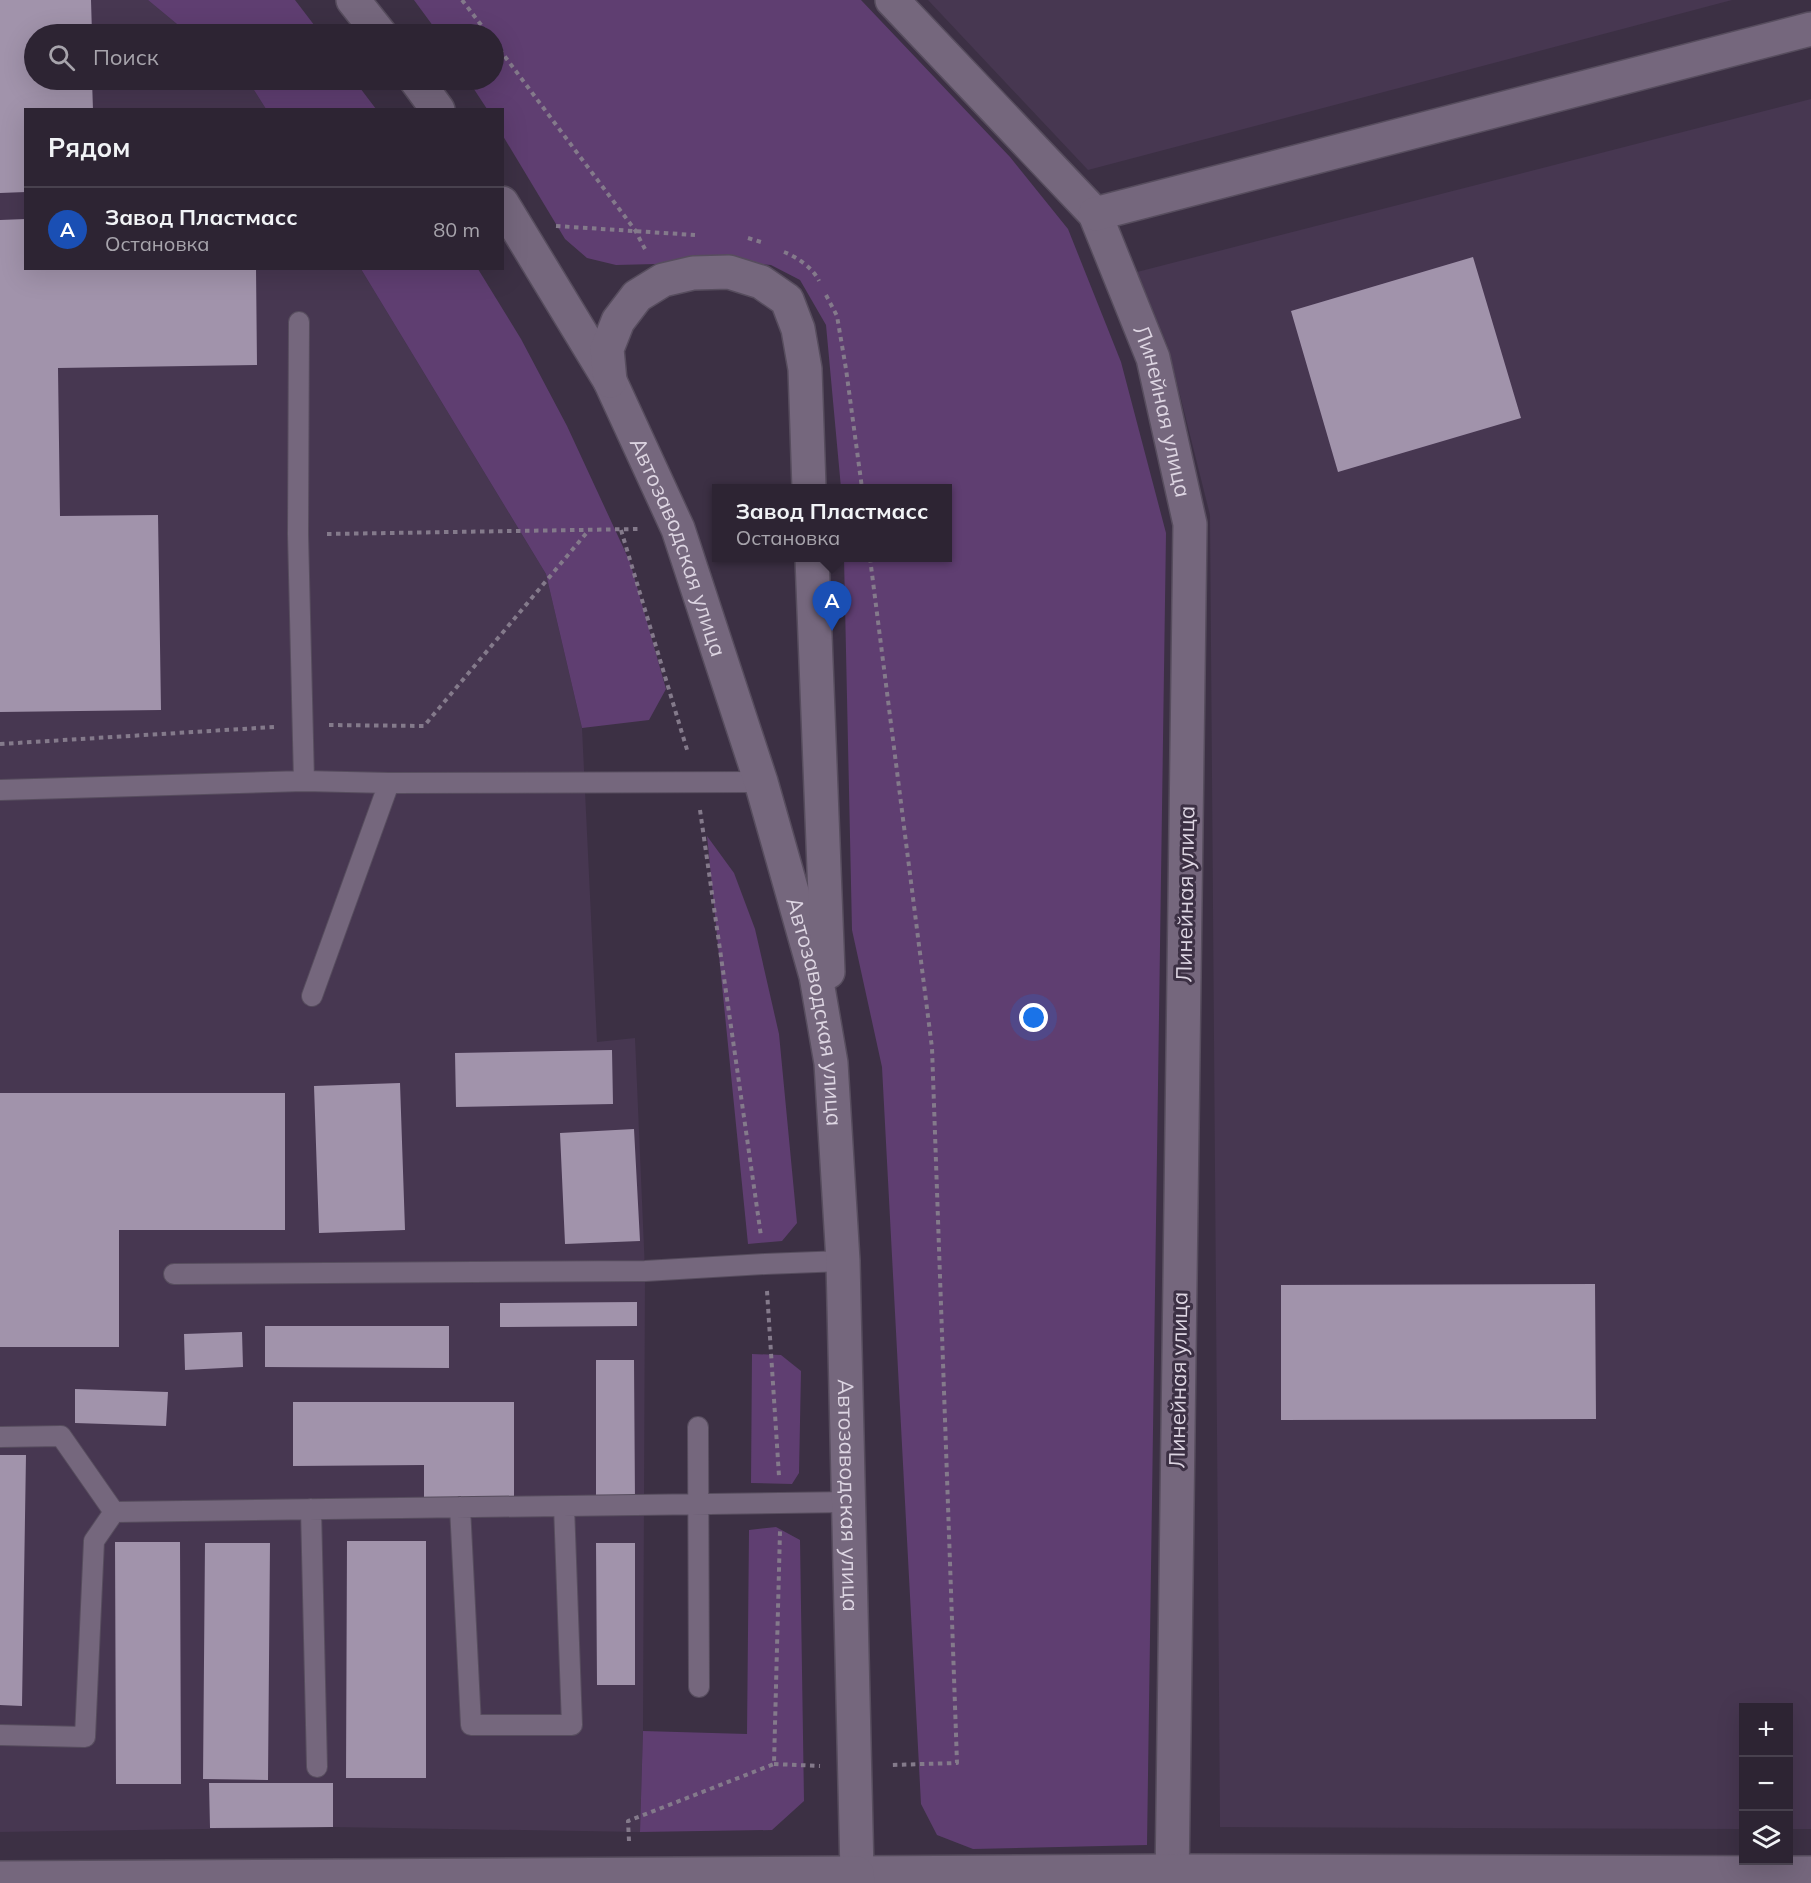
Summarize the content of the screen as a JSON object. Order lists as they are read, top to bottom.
{
  "streets": {
    "street": ["Линейная улица", "Автозаводская улица"]
  },
  "page": {
    "search": "Поиск",
    "heading": "Рядом",
    "list": [
      {
        "mark": "A",
        "name": "Завод Пластмасс",
        "note": "Остановка",
        "value": "80 m"
      }
    ],
    "popup": ["Завод Пластмасс", "Остановка"],
    "pins": "A",
    "map_buttons": ["+", "−"]
  }
}
